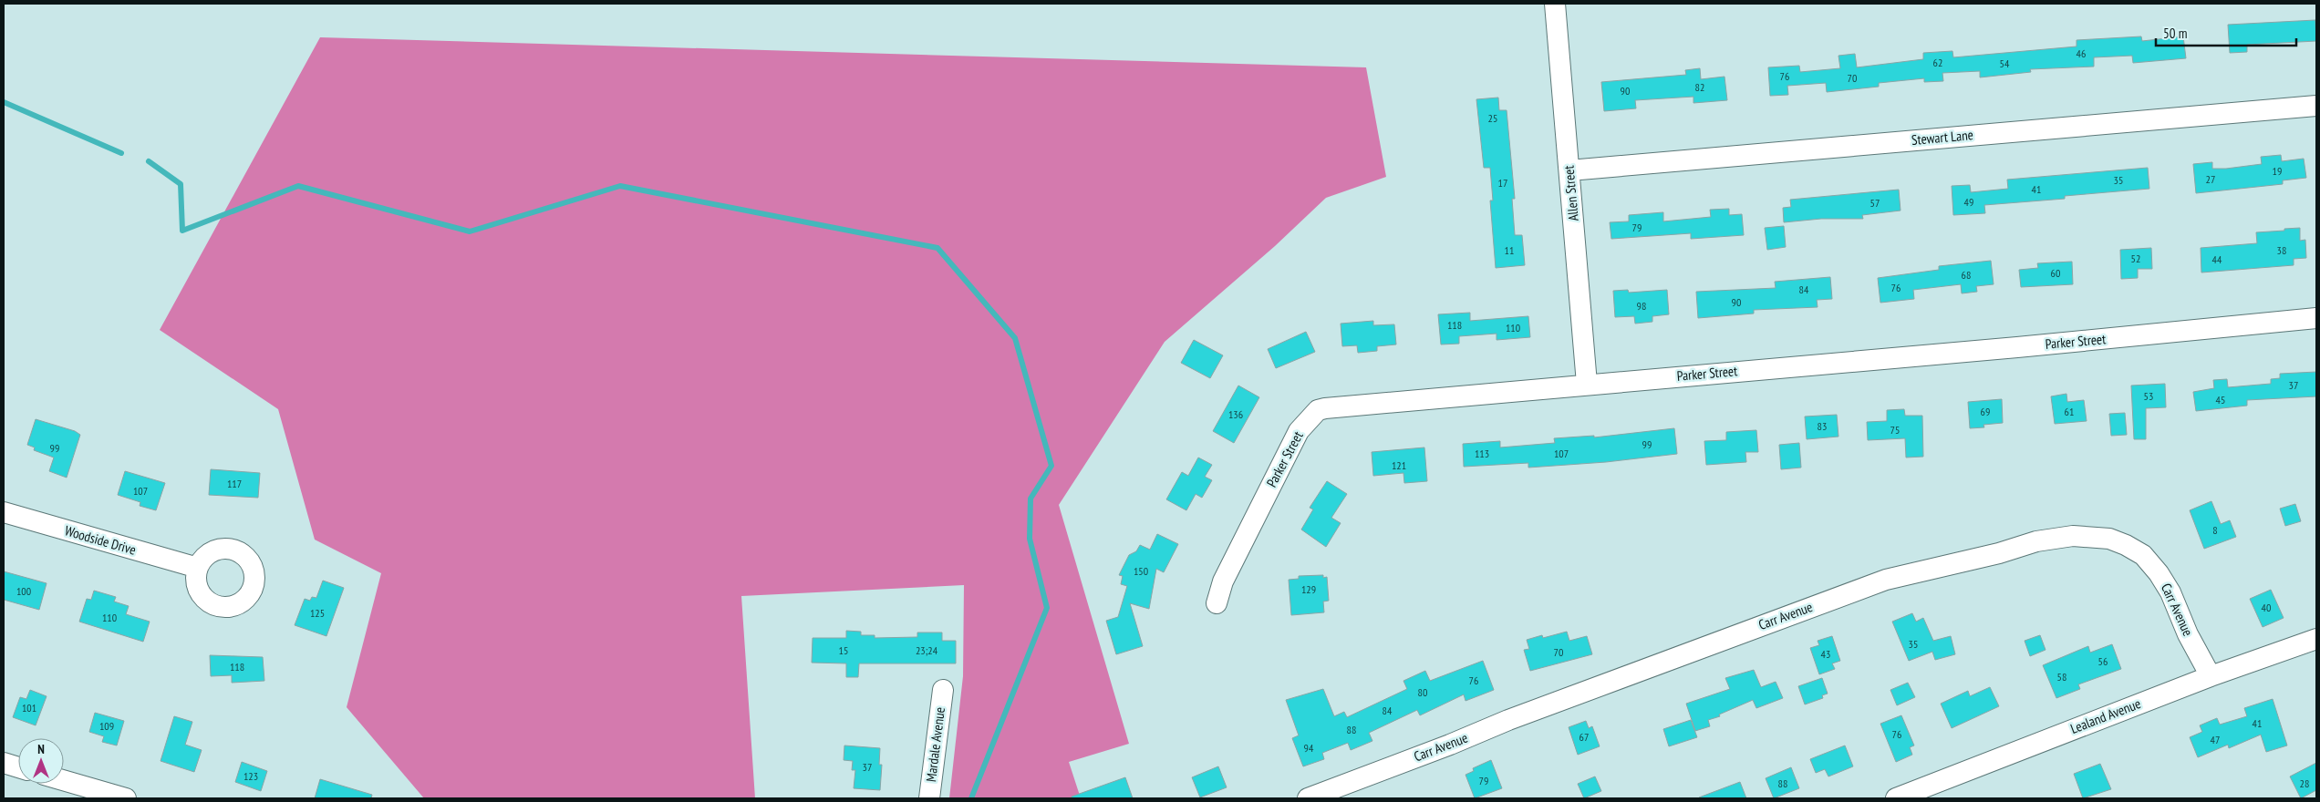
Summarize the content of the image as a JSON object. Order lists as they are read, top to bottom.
{
  "streets": {
    "street": [
      "Stewart Lane",
      "Allen Street",
      "Parker Street",
      "Woodside Drive",
      "Carr Avenue",
      "Lealand Avenue",
      "Mardale Avenue"
    ]
  },
  "crossings": [
    ["Stewart Lane", "Allen Street"],
    ["Allen Street", "Parker Street"],
    ["Carr Avenue", "Lealand Avenue"]
  ],
  "house_numbers": [
    "46",
    "62",
    "54",
    "76",
    "70",
    "82",
    "90",
    "25",
    "19",
    "27",
    "35",
    "17",
    "41",
    "49",
    "57",
    "79",
    "11",
    "38",
    "52",
    "44",
    "60",
    "68",
    "76",
    "84",
    "90",
    "98",
    "118",
    "110",
    "37",
    "53",
    "45",
    "69",
    "61",
    "136",
    "83",
    "75",
    "99",
    "99",
    "113",
    "107",
    "121",
    "117",
    "107",
    "8",
    "150",
    "129",
    "100",
    "40",
    "125",
    "110",
    "35",
    "15",
    "23;24",
    "70",
    "43",
    "56",
    "118",
    "58",
    "76",
    "80",
    "101",
    "84",
    "41",
    "109",
    "88",
    "76",
    "67",
    "47",
    "94",
    "37",
    "123",
    "79",
    "88",
    "28"
  ],
  "scale_bar": "50 m",
  "north": "top"
}
